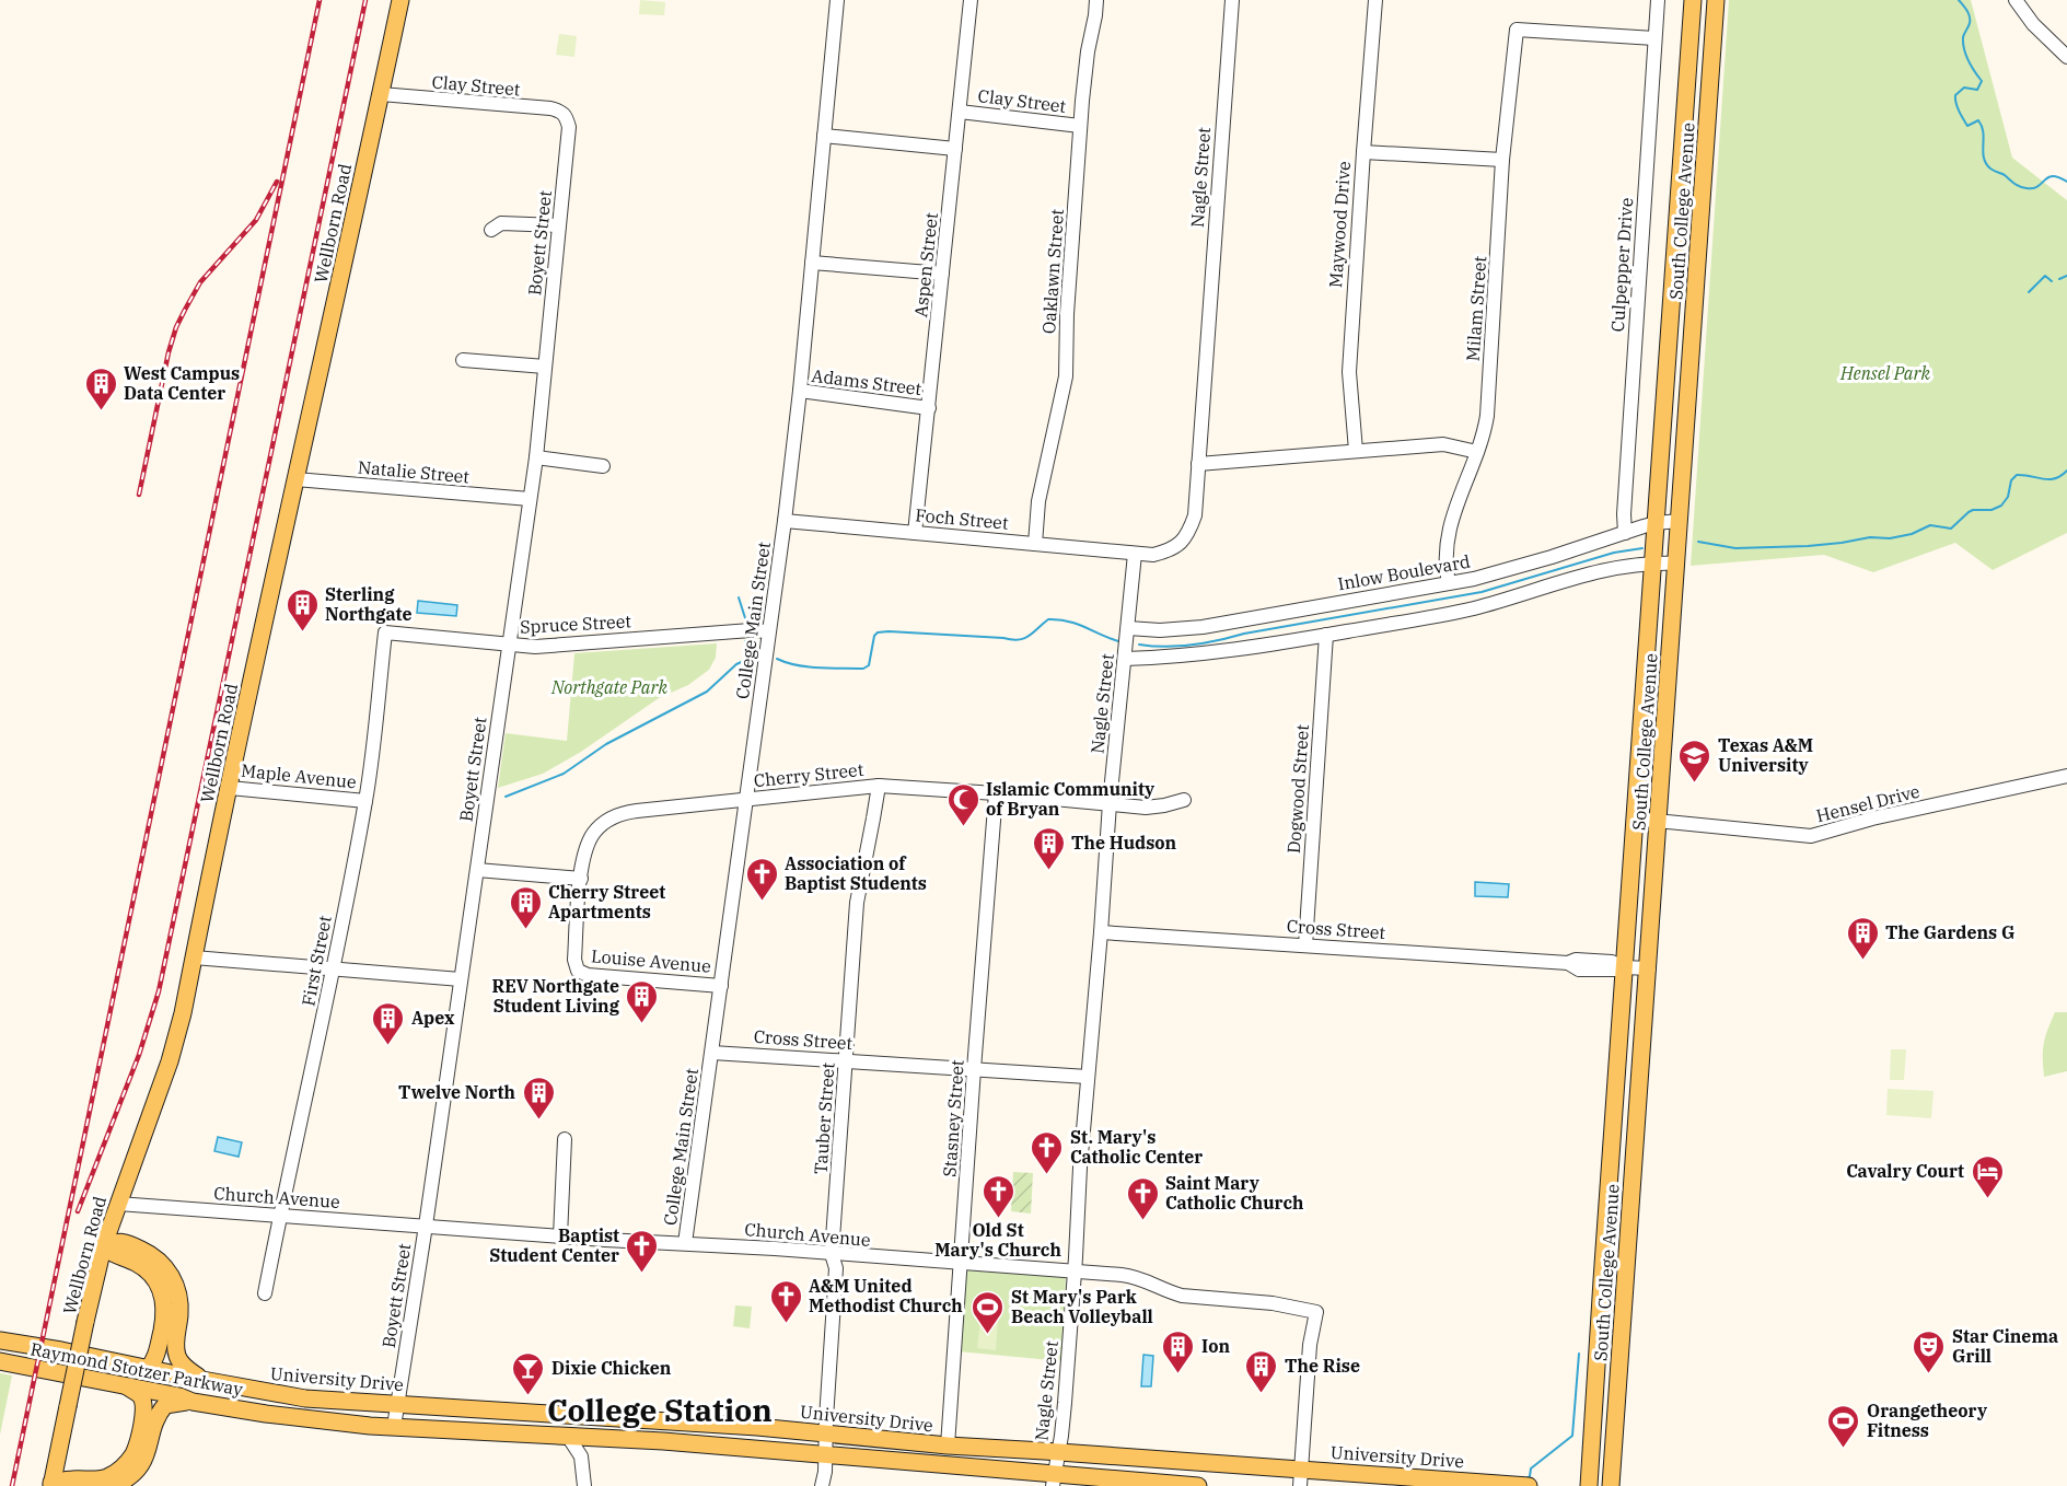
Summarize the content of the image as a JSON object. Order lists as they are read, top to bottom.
{
  "streets": {
    "main road": [
      "South College Avenue",
      "Wellborn Road",
      "Raymond Stotzer Parkway",
      "University Drive"
    ],
    "street": [
      "Clay Street",
      "Nagle Street",
      "Maywood Drive",
      "Boyett Street",
      "Aspen Street",
      "Culpepper Drive",
      "Oaklawn Street",
      "Milam Street",
      "Adams Street",
      "Natalie Street",
      "Foch Street",
      "Inlow Boulevard",
      "College Main Street",
      "Spruce Street",
      "Cherry Street",
      "Maple Avenue",
      "Dogwood Street",
      "Hensel Drive",
      "Cross Street",
      "First Street",
      "Louise Avenue",
      "Tauber Street",
      "Stasney Street",
      "Church Avenue"
    ]
  },
  "crossings": [
    ["Clay Street", "Wellborn Road"],
    ["Clay Street", "Boyett Street"],
    ["Clay Street", "Aspen Street"],
    ["Clay Street", "Oaklawn Street"],
    ["Nagle Street", "Foch Street"],
    ["Nagle Street", "Inlow Boulevard"],
    ["Nagle Street", "Cherry Street"],
    ["Nagle Street", "Cross Street"],
    ["Nagle Street", "Church Avenue"],
    ["Nagle Street", "University Drive"],
    ["South College Avenue", "Inlow Boulevard"],
    ["South College Avenue", "Hensel Drive"],
    ["South College Avenue", "Cross Street"],
    ["Wellborn Road", "Natalie Street"],
    ["Wellborn Road", "Maple Avenue"],
    ["Wellborn Road", "Church Avenue"],
    ["Boyett Street", "Natalie Street"],
    ["Boyett Street", "Spruce Street"],
    ["Boyett Street", "Church Avenue"],
    ["Boyett Street", "Raymond Stotzer Parkway"],
    ["Boyett Street", "University Drive"],
    ["Aspen Street", "Adams Street"],
    ["Aspen Street", "Foch Street"],
    ["Culpepper Drive", "Milam Street"],
    ["Culpepper Drive", "Inlow Boulevard"],
    ["Oaklawn Street", "Foch Street"],
    ["Milam Street", "Inlow Boulevard"],
    ["Adams Street", "College Main Street"],
    ["Foch Street", "College Main Street"],
    ["College Main Street", "Spruce Street"],
    ["College Main Street", "Cherry Street"],
    ["College Main Street", "Cross Street"],
    ["College Main Street", "Louise Avenue"],
    ["College Main Street", "Church Avenue"],
    ["Spruce Street", "First Street"],
    ["Cherry Street", "Louise Avenue"],
    ["Cherry Street", "Tauber Street"],
    ["Cherry Street", "Stasney Street"],
    ["Maple Avenue", "First Street"],
    ["Dogwood Street", "Cross Street"],
    ["Cross Street", "Tauber Street"],
    ["Cross Street", "Stasney Street"],
    ["First Street", "Church Avenue"],
    ["Tauber Street", "Church Avenue"],
    ["Tauber Street", "University Drive"],
    ["Stasney Street", "Church Avenue"],
    ["Stasney Street", "University Drive"],
    ["Church Avenue", "University Drive"],
    ["Raymond Stotzer Parkway", "University Drive"]
  ],
  "districts": ["College Station"],
  "parks": ["Hensel Park", "Northgate Park"],
  "places": {
    "building": [
      "West Campus Data Center",
      "Sterling Northgate",
      "The Hudson",
      "Cherry Street Apartments",
      "The Gardens G",
      "REV Northgate Student Living",
      "Apex",
      "Twelve North",
      "Ion",
      "The Rise"
    ],
    "school or university": ["Texas A&M University"],
    "mosque": ["Islamic Community of Bryan"],
    "church": [
      "Association of Baptist Students",
      "St. Mary's Catholic Center",
      "Old St Mary's Church",
      "Saint Mary Catholic Church",
      "Baptist Student Center",
      "A&M United Methodist Church"
    ],
    "hotel": ["Cavalry Court"],
    "sports": ["St Mary's Park Beach Volleyball", "Orangetheory Fitness"],
    "theatre": ["Star Cinema Grill"],
    "bar": ["Dixie Chicken"]
  }
}
